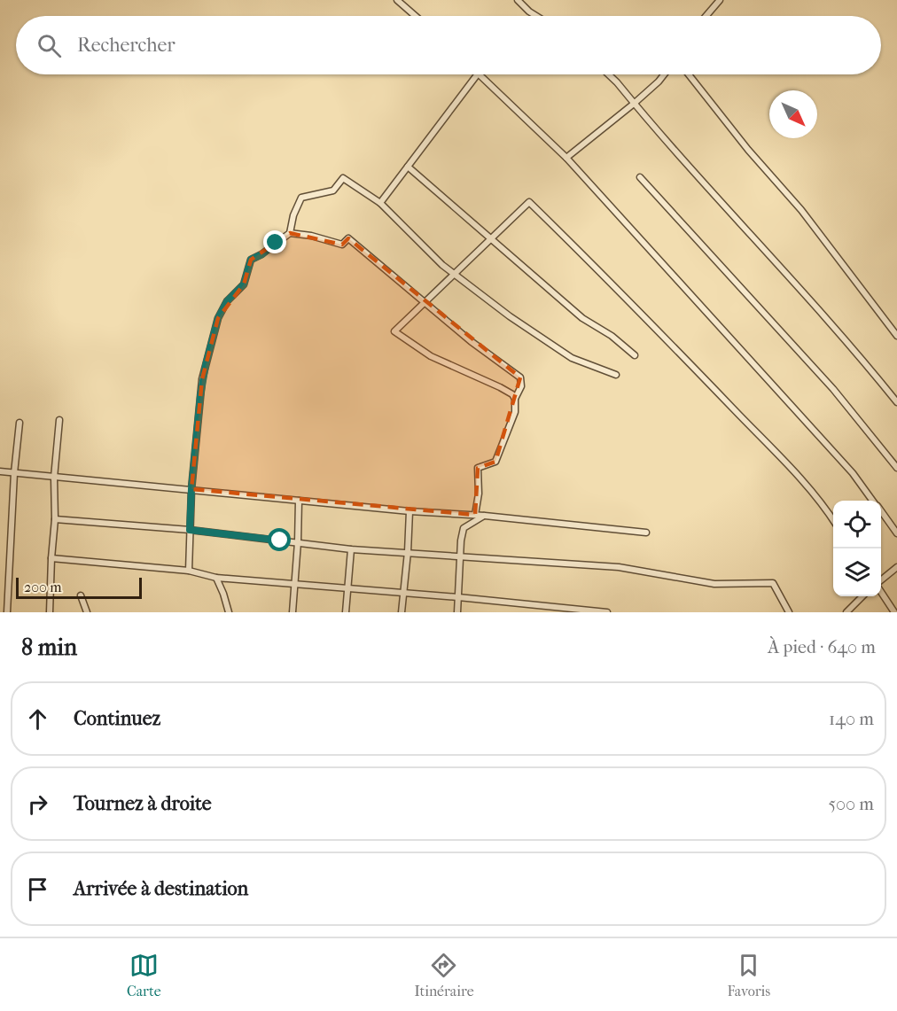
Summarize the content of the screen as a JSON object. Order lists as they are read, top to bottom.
{
  "scale_bar": "200 m",
  "north": "bottom right",
  "page": {
    "search": "Rechercher",
    "scale": "200 m",
    "heading": ["8 min", "À pied · 640 m"],
    "list": [
      ["Continuez", "140 m"],
      ["Tournez à droite", "500 m"],
      "Arrivée à destination"
    ],
    "nav": ["Carte", "Itinéraire", "Favoris"]
  }
}
